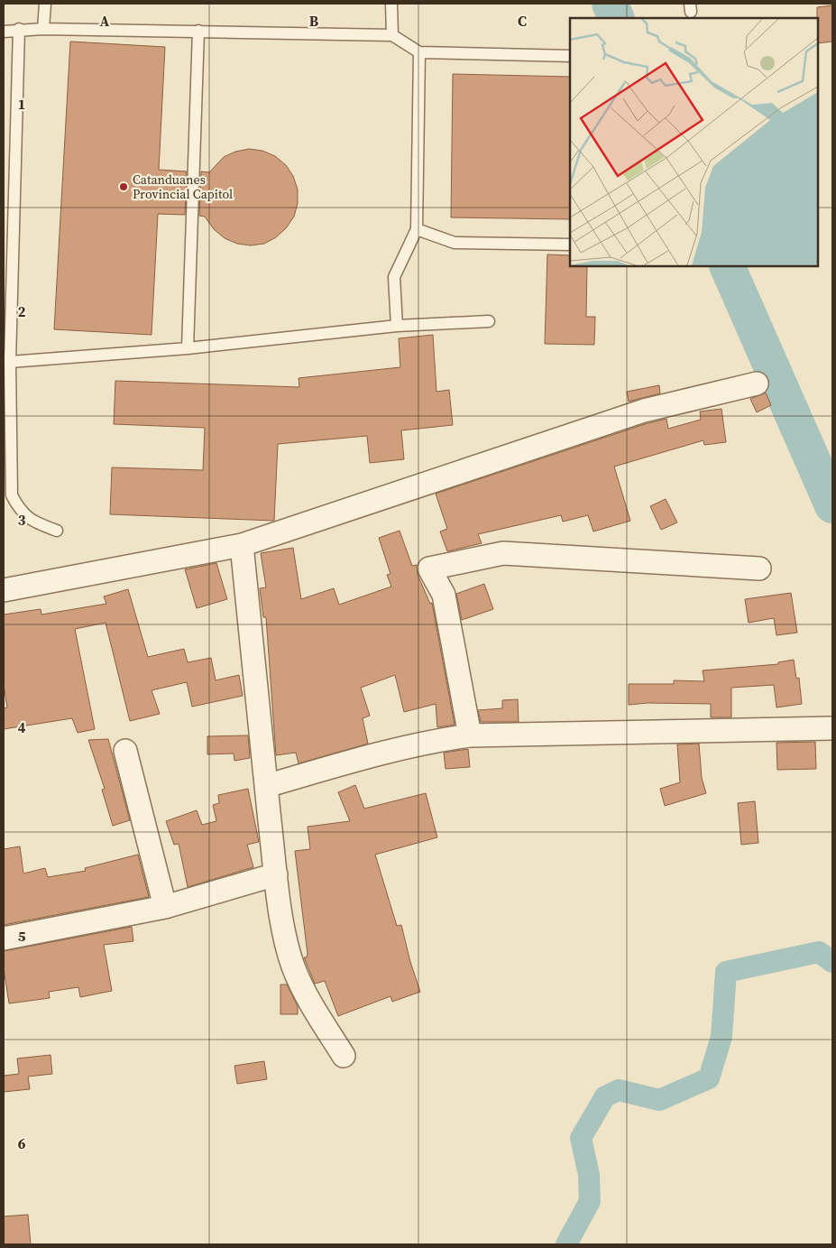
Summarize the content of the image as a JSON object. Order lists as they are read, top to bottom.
{
  "places": ["Catanduanes Provincial Capitol"],
  "grid": {
    "columns": ["A", "B", "C"],
    "rows": [
      "1",
      "2",
      "3",
      "4",
      "5",
      "6"
    ]
  }
}
